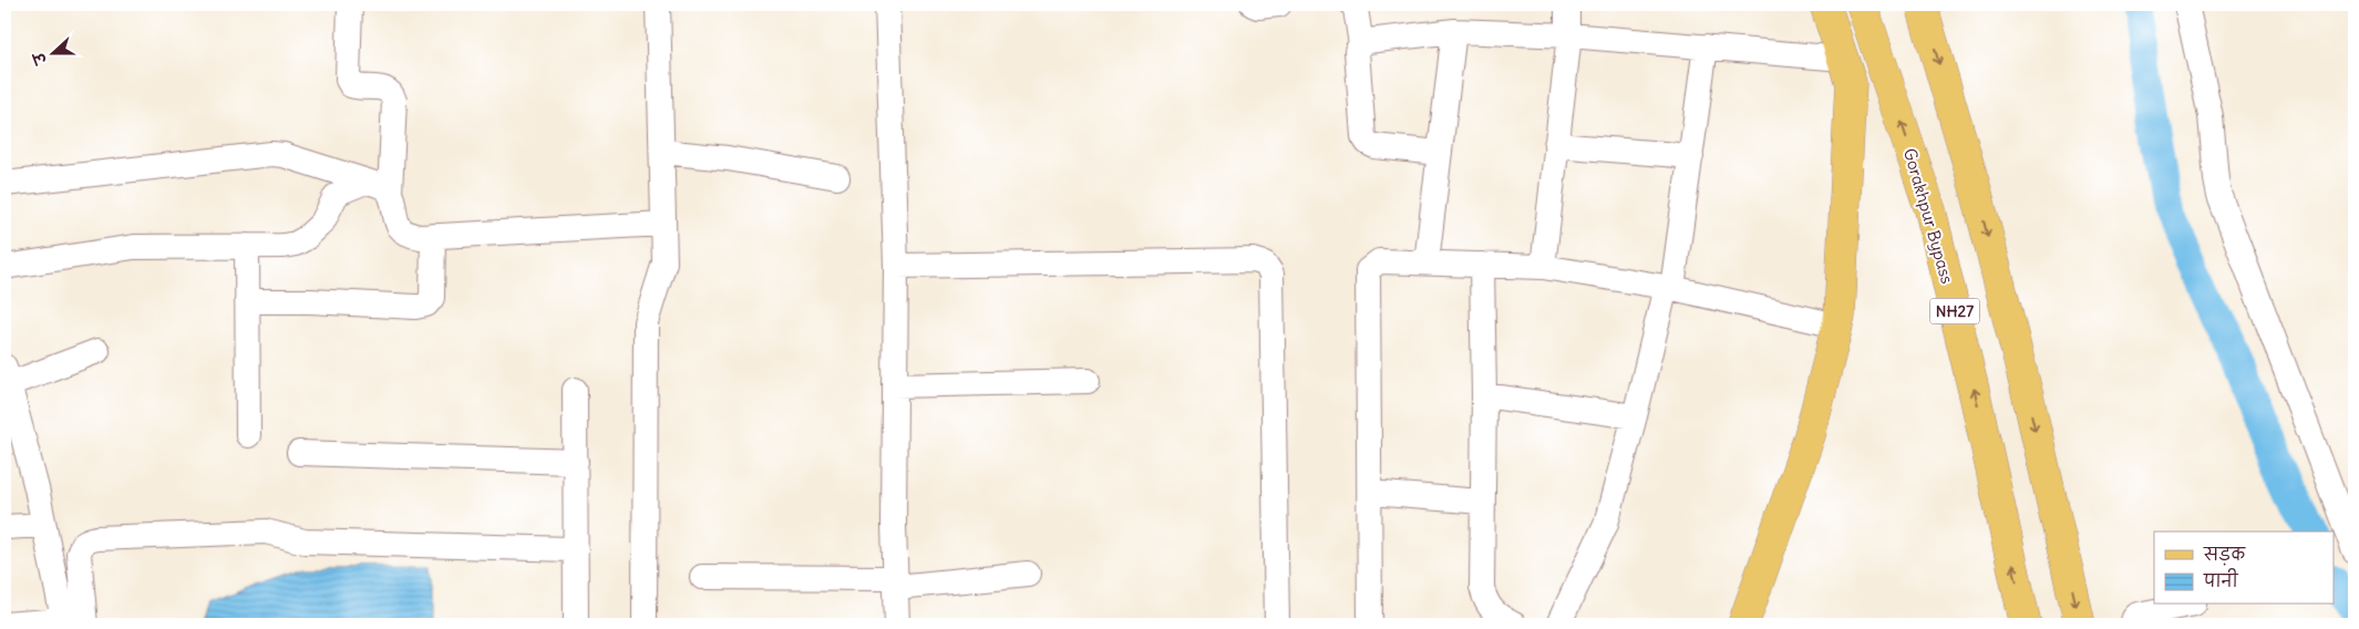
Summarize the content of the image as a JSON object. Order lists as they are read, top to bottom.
{
  "streets": {
    "main road": ["Gorakhpur Bypass", "NH27"]
  },
  "legend": ["सड़क", "पानी"],
  "north": "left"
}
